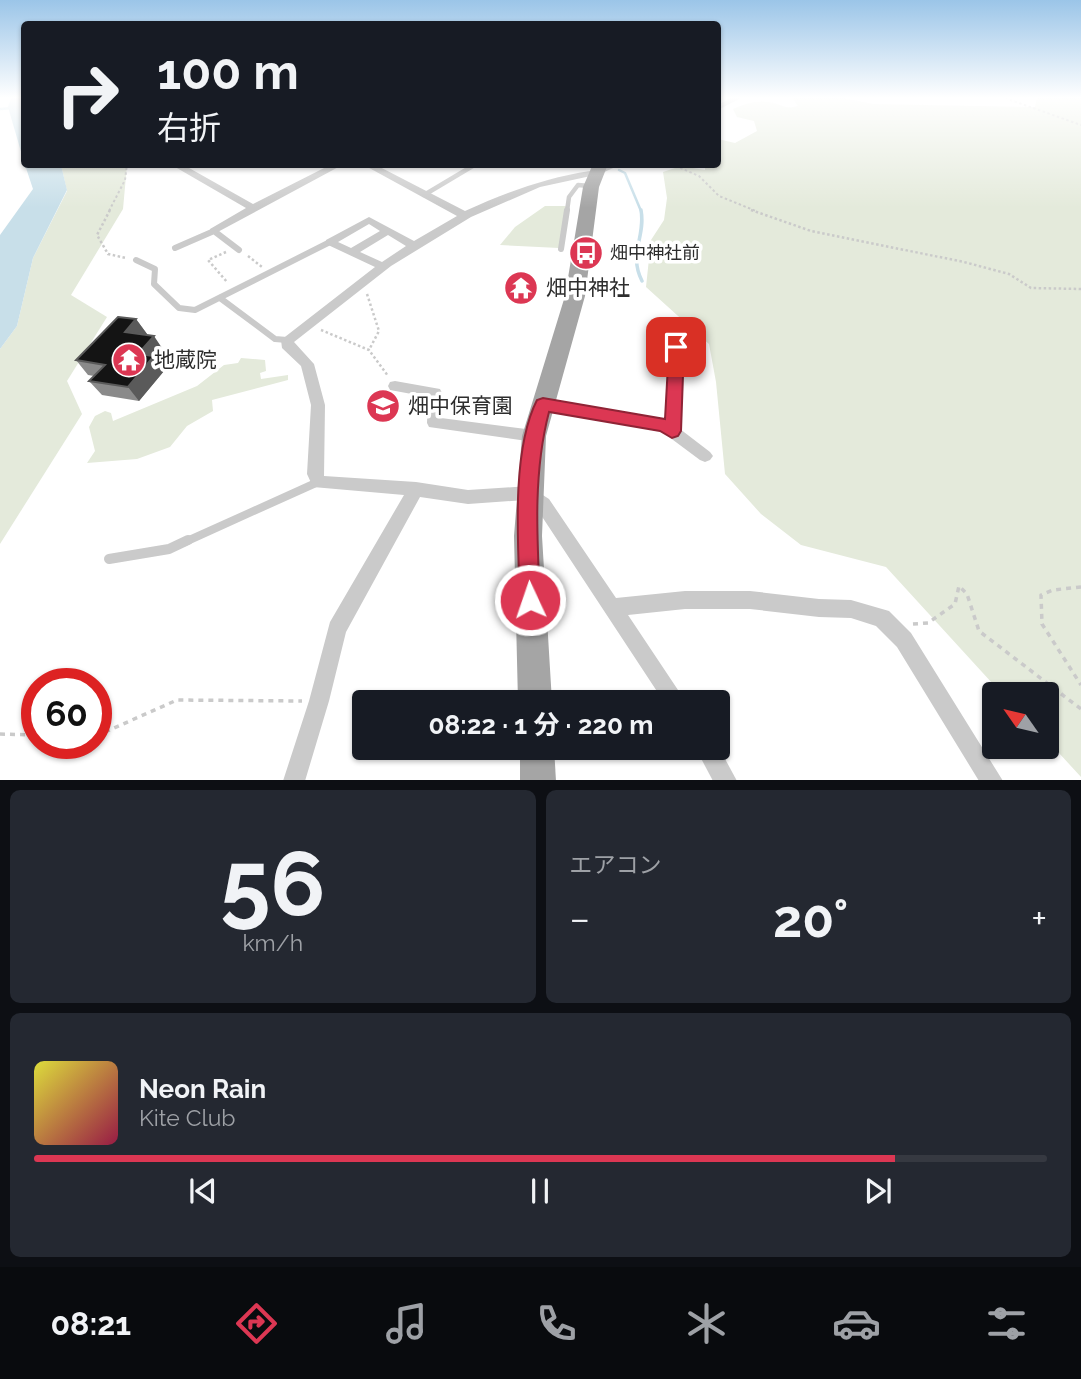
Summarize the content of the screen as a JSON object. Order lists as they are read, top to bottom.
{
  "places": {
    "bus stop": ["畑中神社前"],
    "temple": ["畑中神社", "地蔵院"],
    "school or university": ["畑中保育園"]
  },
  "north": "top left",
  "page": {
    "turn": ["100 m", "右折"],
    "limit": "60",
    "trip": "08:22 · 1 分 · 220 m",
    "tile": [
      ["56", "km/h"],
      "エアコン"
    ],
    "heat": ["−", "20°", "+"],
    "song": ["Neon Rain", "Kite Club"],
    "tabs": "08:21"
  }
}
